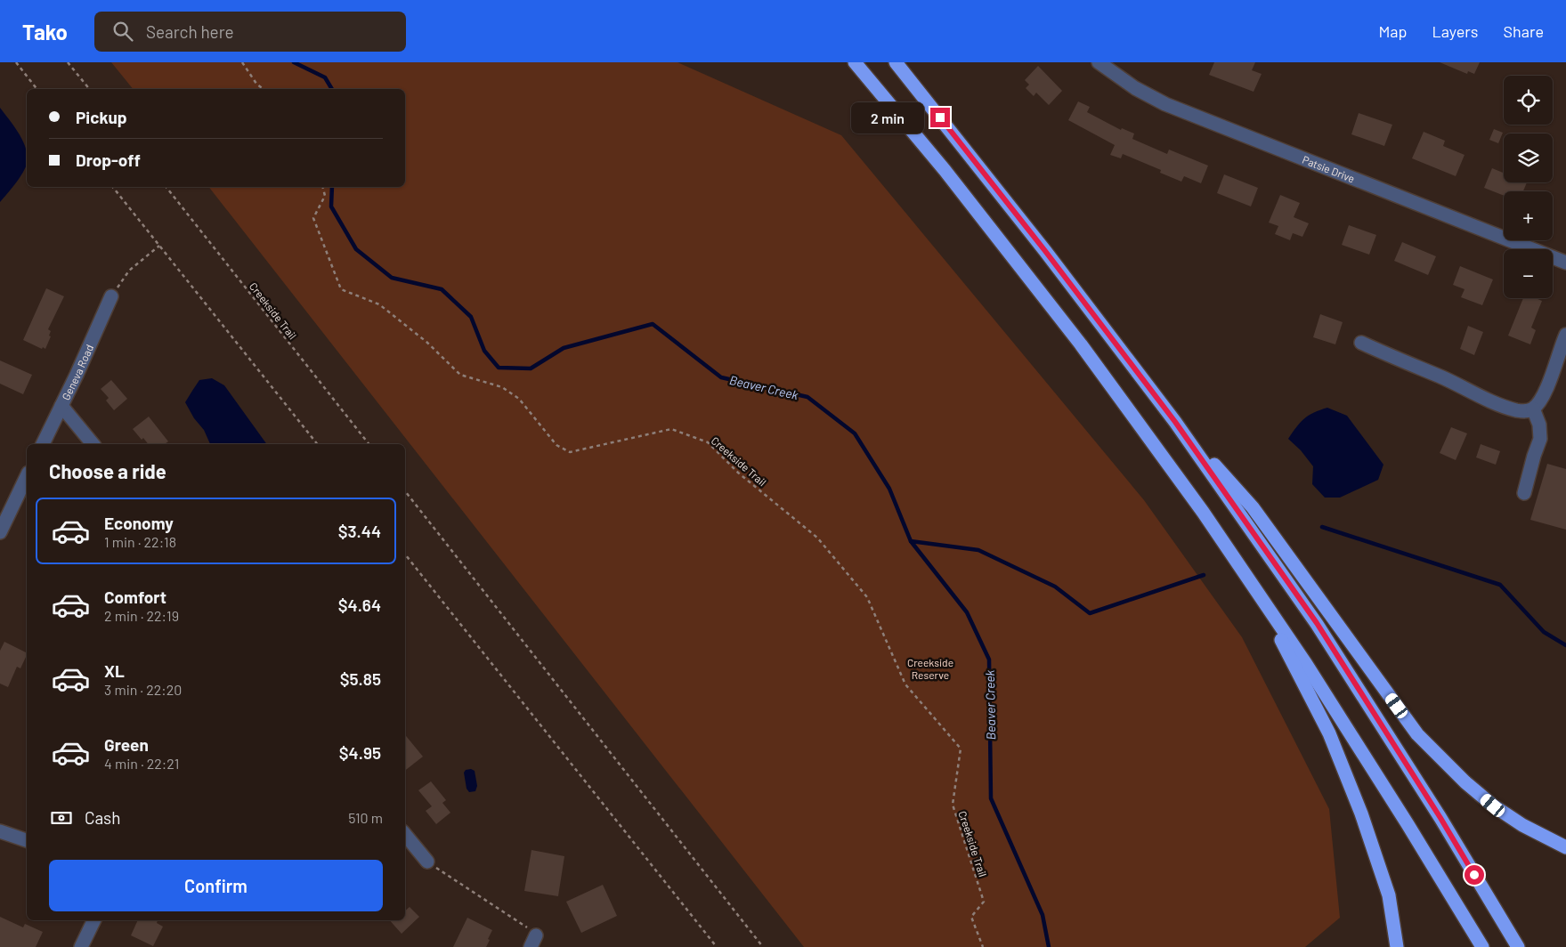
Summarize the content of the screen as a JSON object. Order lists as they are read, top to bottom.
{
  "streets": {
    "street": ["Patsie Drive", "Geneva Road"],
    "path": ["Creekside Trail"]
  },
  "water": ["Beaver Creek"],
  "parks": ["Creekside Reserve"],
  "page": {
    "header": "Tako",
    "search": "Search here",
    "nav": ["Map", "Layers", "Share"],
    "map_buttons": ["+", "−"],
    "banner": ["Pickup", "Drop-off"],
    "bubble": "2 min",
    "heading": "Choose a ride",
    "list": [
      {
        "name": "Economy",
        "note": "1 min · 22:18",
        "value": "$3.44"
      },
      {
        "name": "Comfort",
        "note": "2 min · 22:19",
        "value": "$4.64"
      },
      {
        "name": "XL",
        "note": "3 min · 22:20",
        "value": "$5.85"
      },
      {
        "name": "Green",
        "note": "4 min · 22:21",
        "value": "$4.95"
      }
    ],
    "pay": ["Cash", "510 m"],
    "buttons": "Confirm"
  }
}
